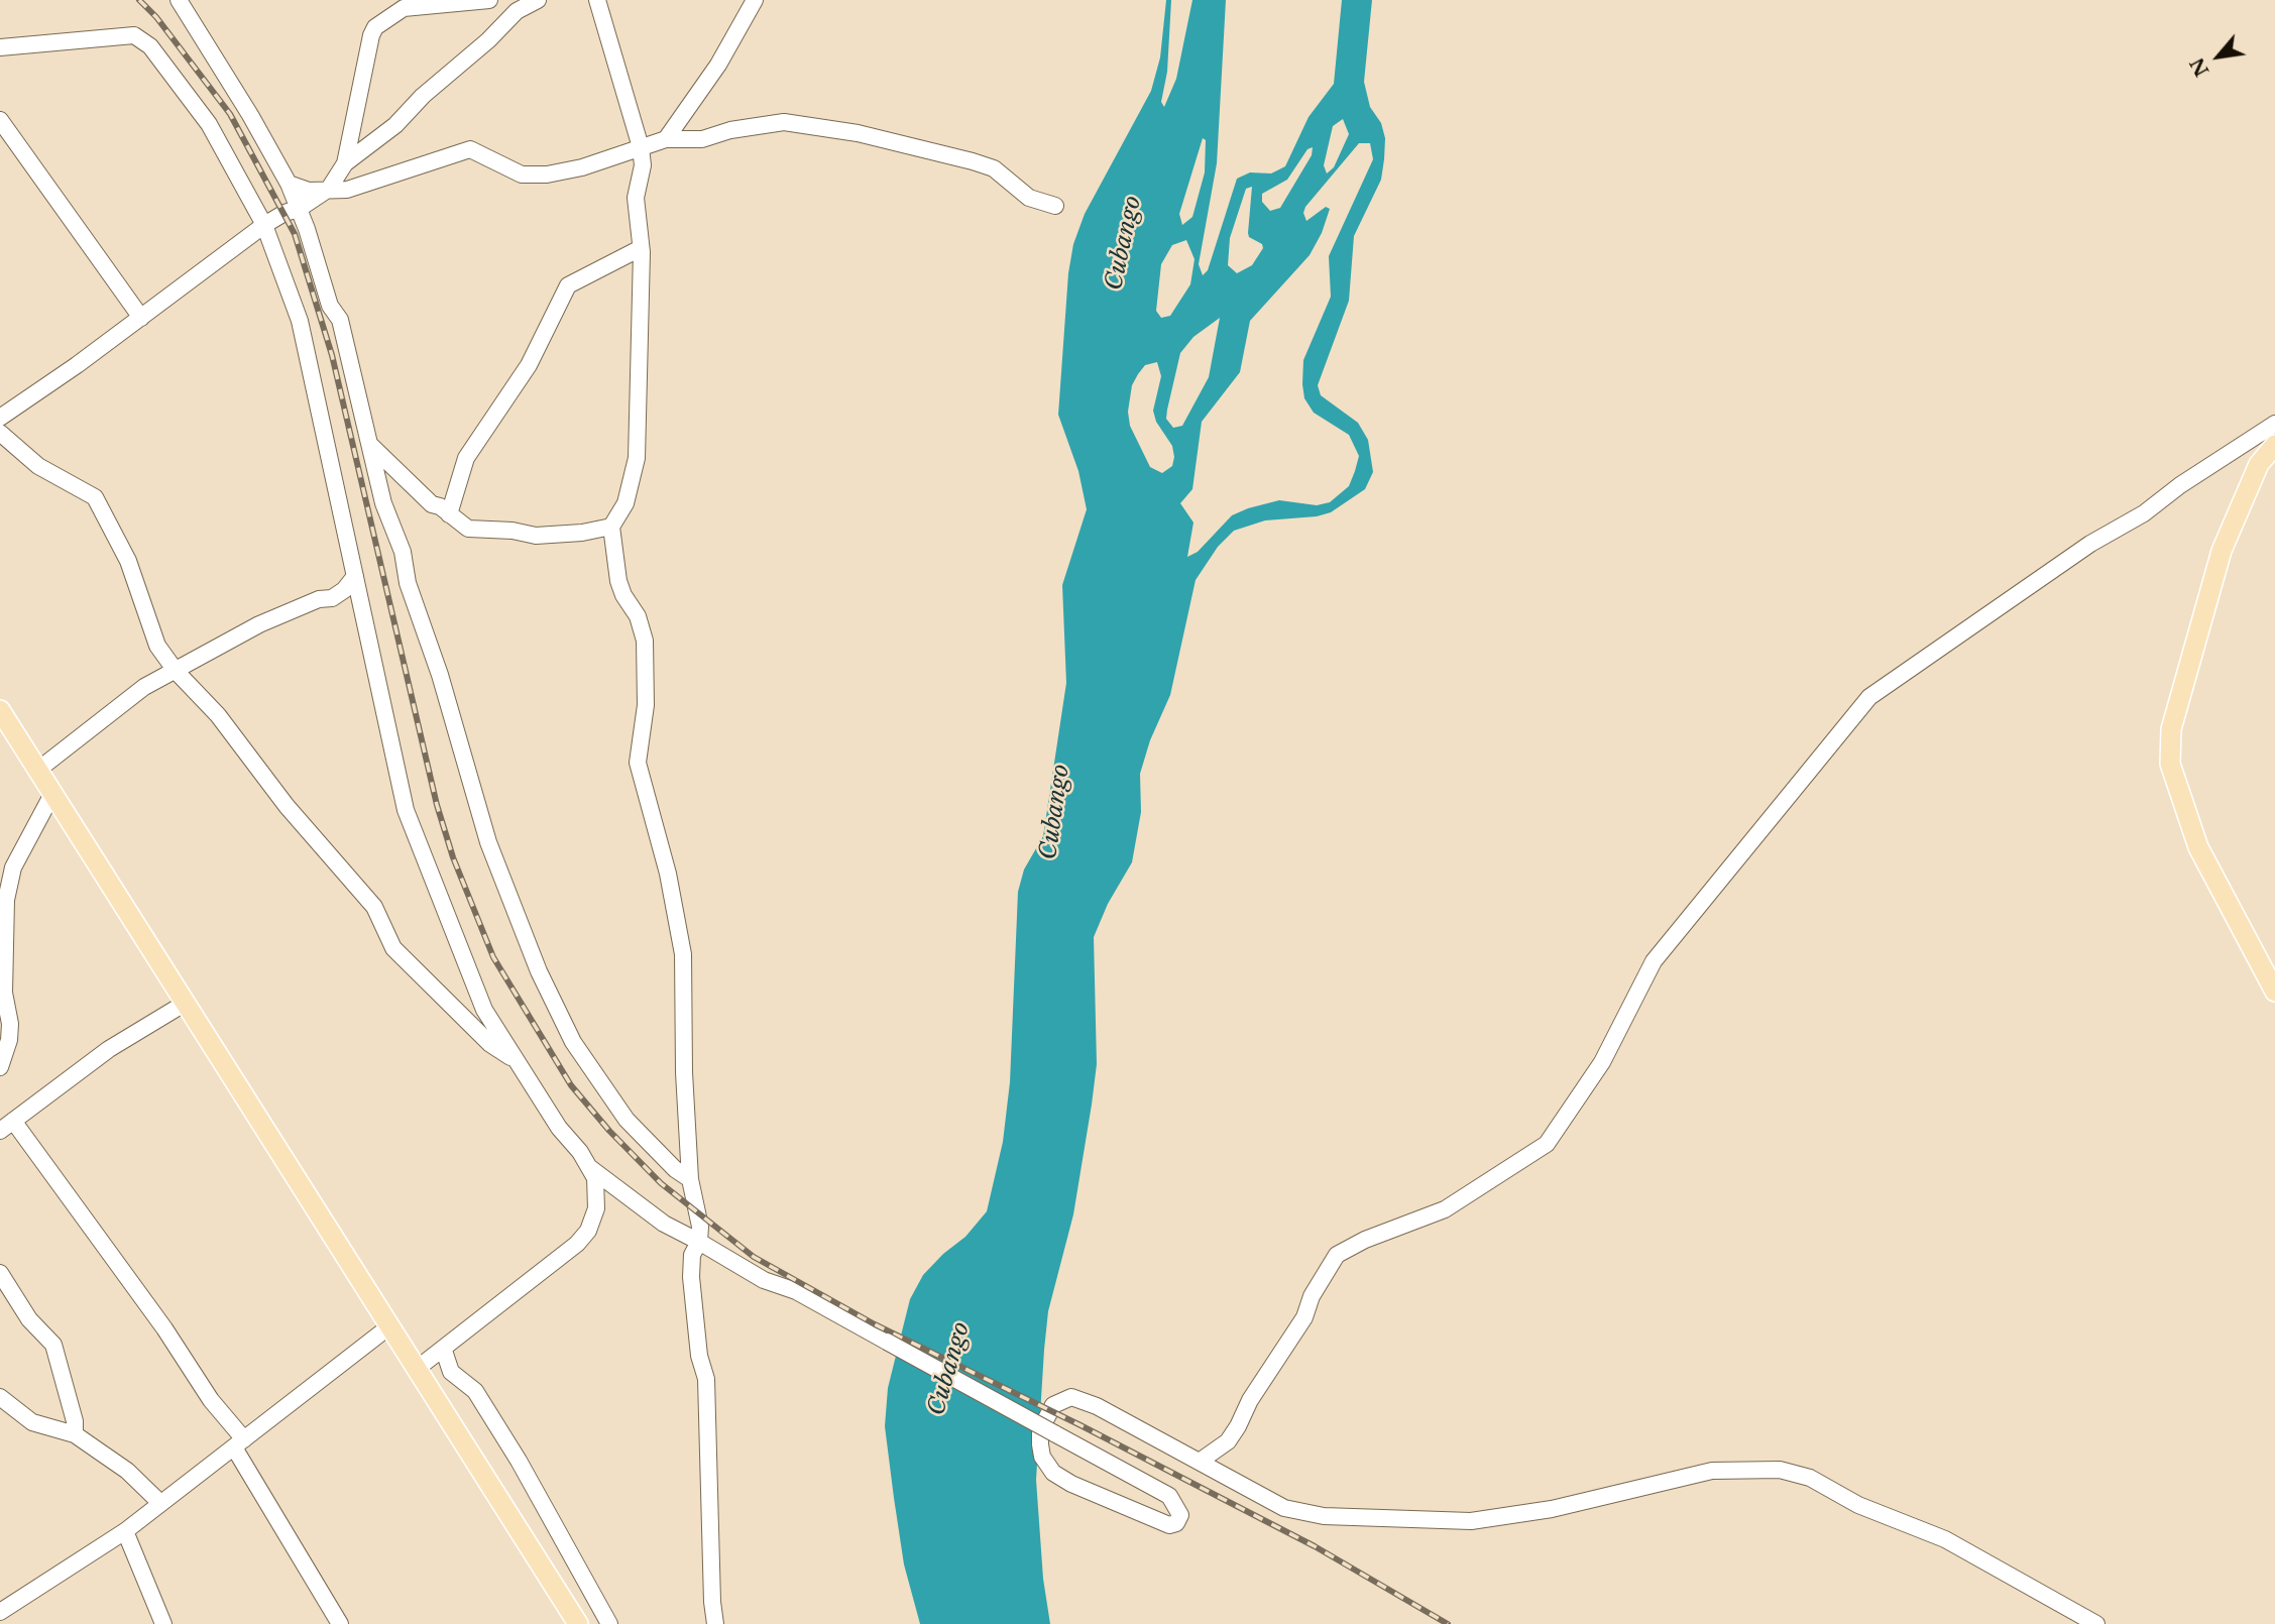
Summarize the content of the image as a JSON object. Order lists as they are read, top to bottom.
{
  "water": ["Cubango"],
  "north": "bottom left"
}
